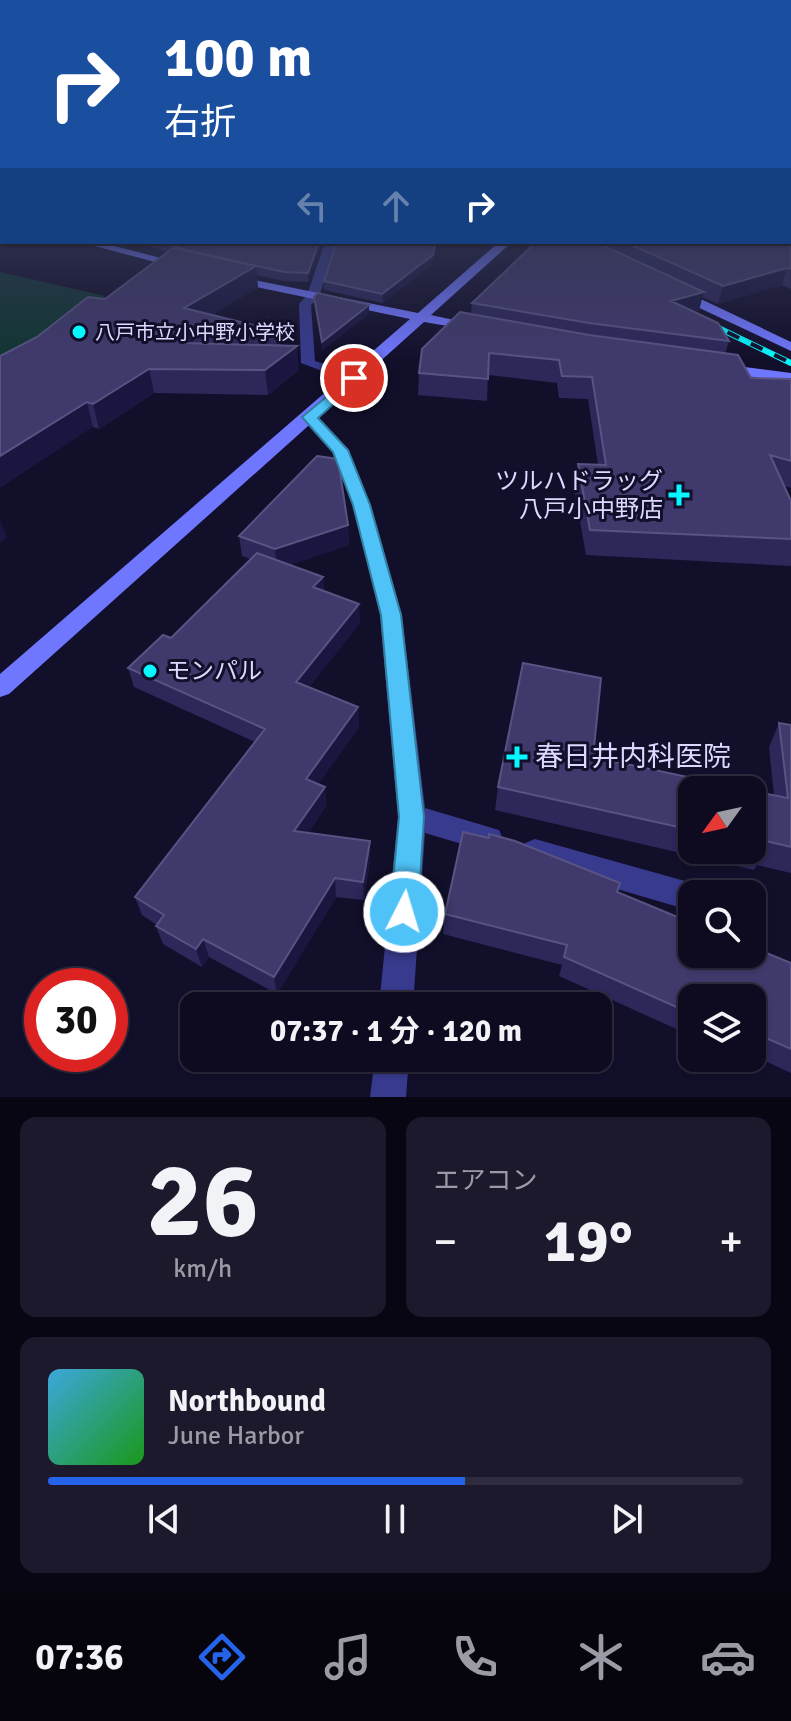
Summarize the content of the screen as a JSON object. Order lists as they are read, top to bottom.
{
  "places": {
    "other": ["八戸市立小中野小学校", "モンパル"],
    "health": ["ツルハドラッグ 八戸小中野店", "春日井内科医院"]
  },
  "north": "bottom left",
  "page": {
    "turn": ["100 m", "右折"],
    "limit": "30",
    "trip": "07:37 · 1 分 · 120 m",
    "tile": [
      ["26", "km/h"],
      "エアコン"
    ],
    "heat": ["−", "19°", "+"],
    "song": ["Northbound", "June Harbor"],
    "tabs": "07:36"
  }
}
